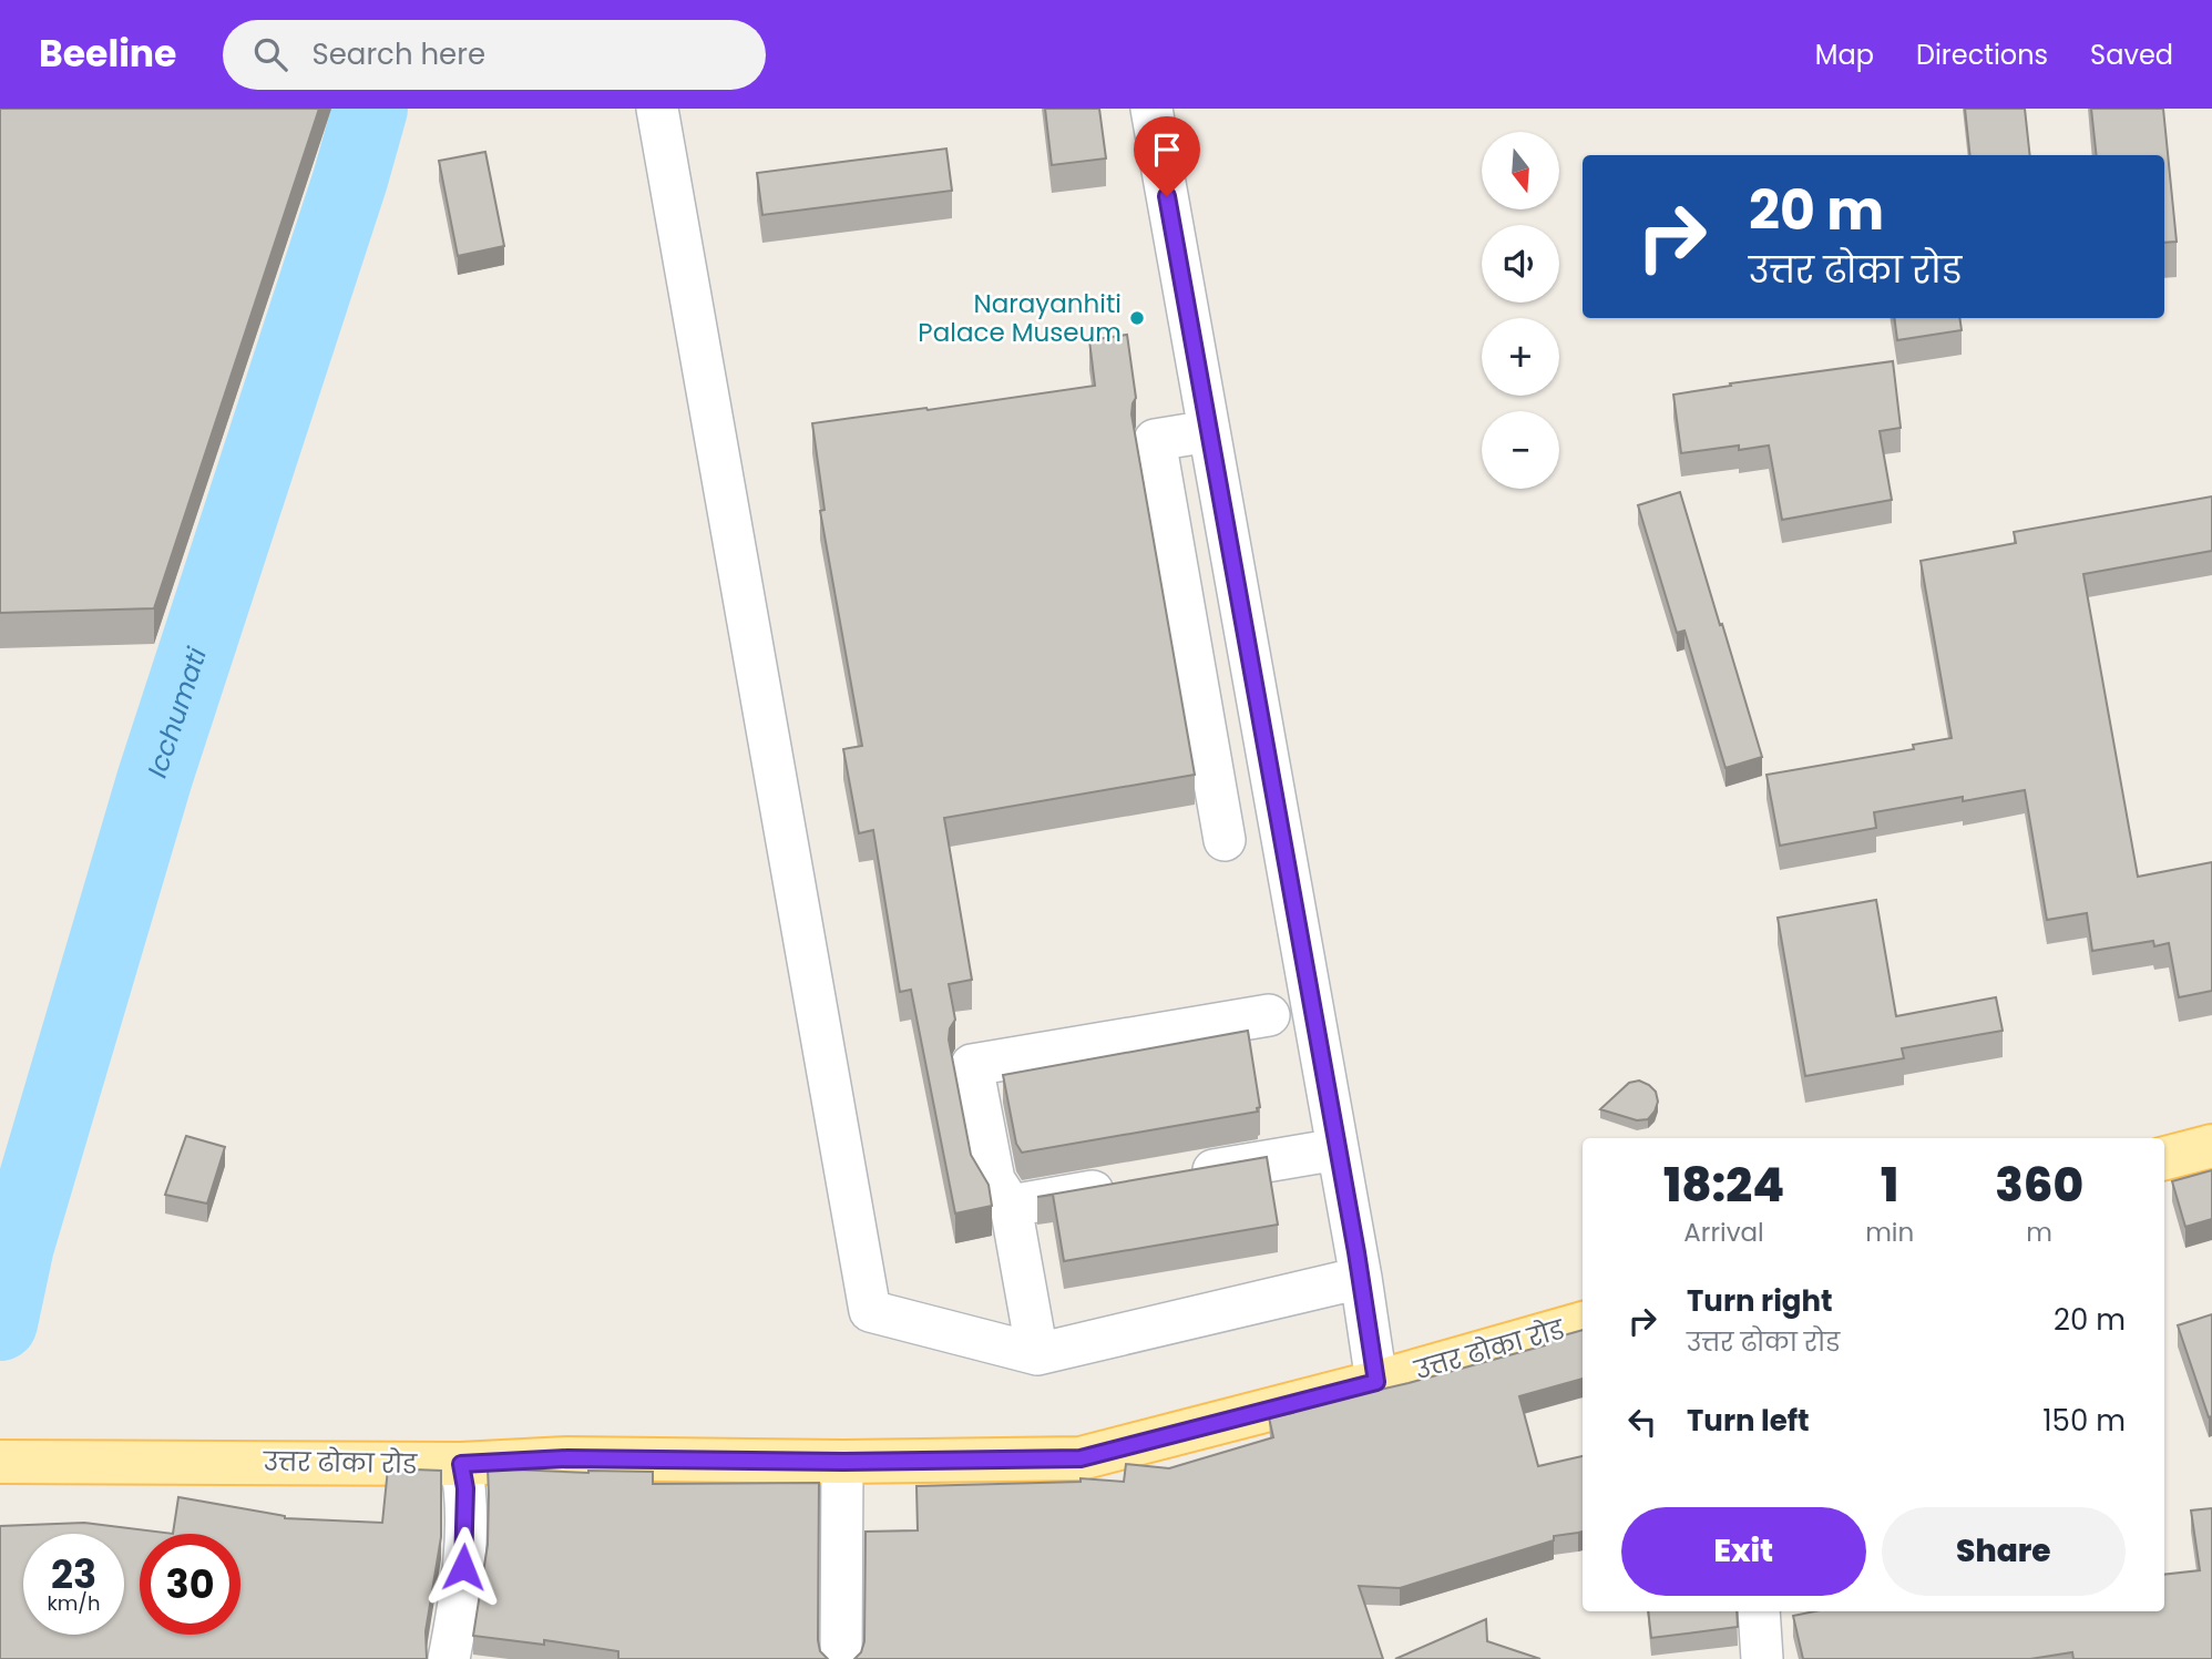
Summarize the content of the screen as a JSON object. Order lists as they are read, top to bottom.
{
  "streets": {
    "main road": ["उत्तर ढोका रोड"]
  },
  "water": ["Icchumati"],
  "places": ["Narayanhiti Palace Museum"],
  "north": "bottom",
  "page": {
    "header": "Beeline",
    "search": "Search here",
    "nav": ["Map", "Directions", "Saved"],
    "map_buttons": ["+", "−"],
    "turn": ["20 m", "उत्तर ढोका रोड"],
    "eta": [
      "18:24",
      "Arrival",
      "1",
      "min",
      "360",
      "m"
    ],
    "list": [
      {
        "name": "Turn right",
        "note": "उत्तर ढोका रोड",
        "value": "20 m"
      },
      {
        "name": "Turn left",
        "value": "150 m"
      }
    ],
    "buttons": ["Exit", "Share"],
    "speed": "23 km/h",
    "limit": "30"
  }
}
